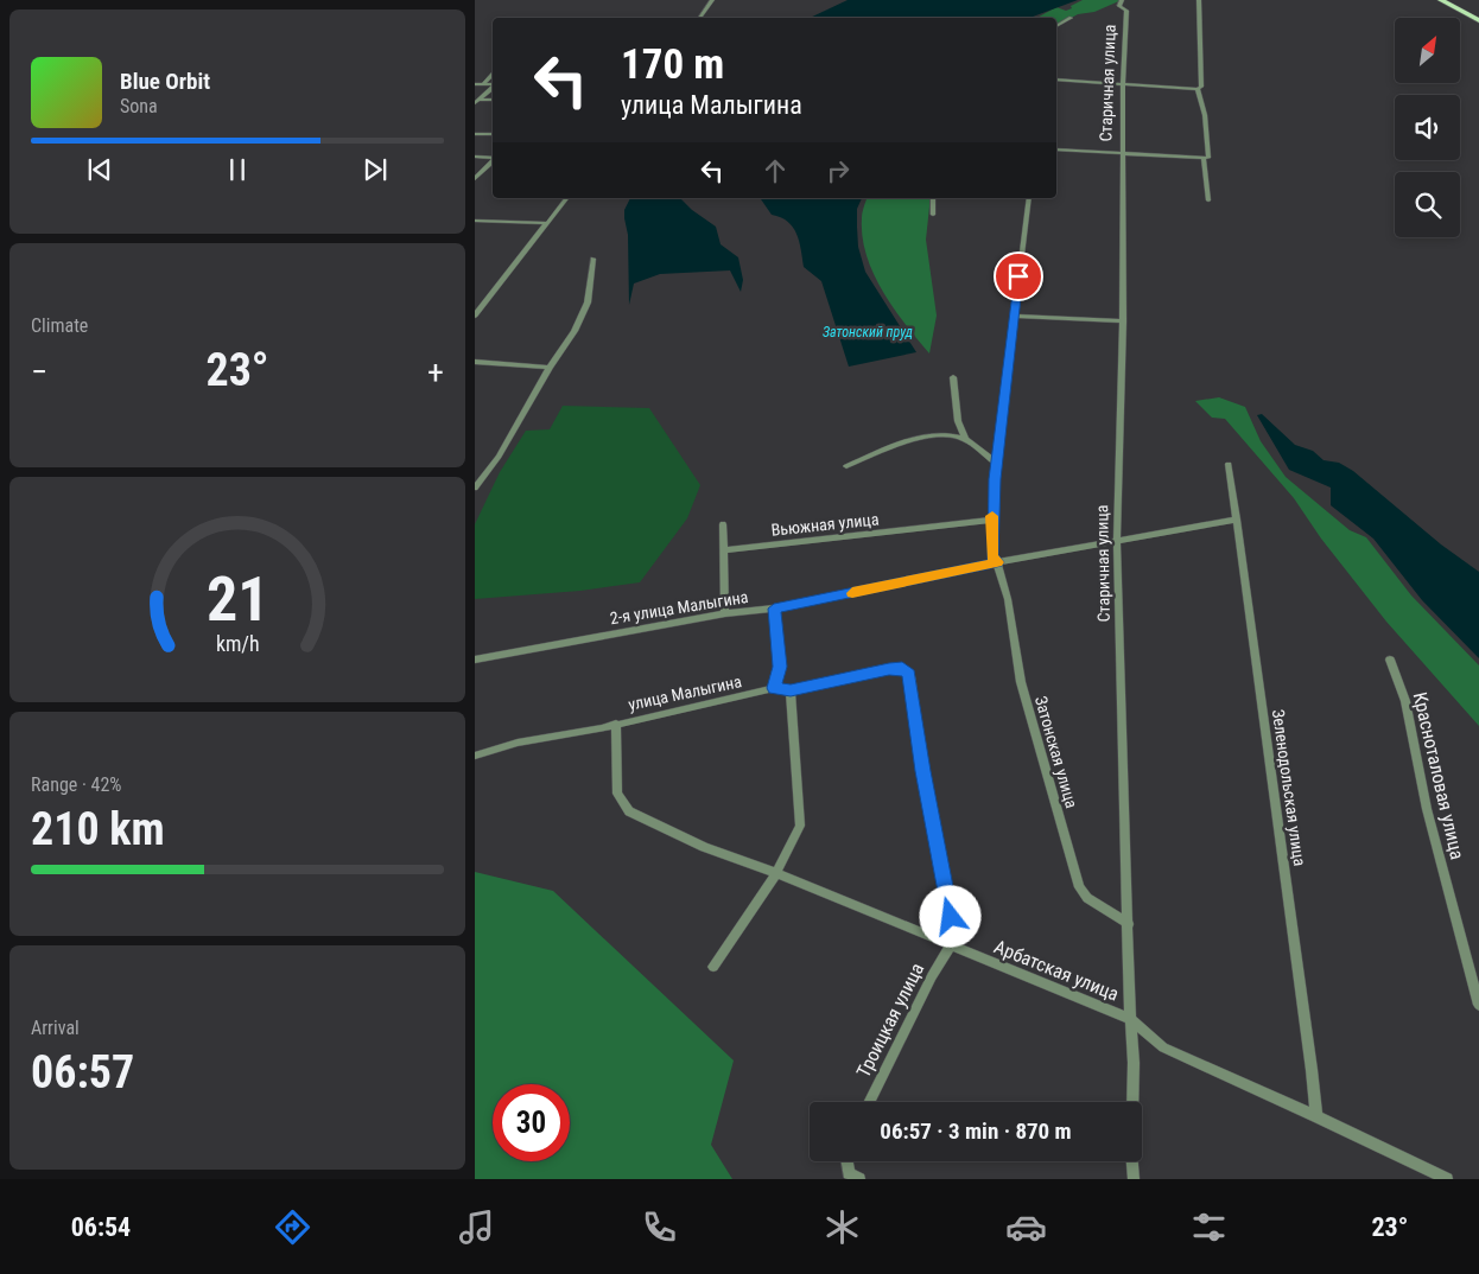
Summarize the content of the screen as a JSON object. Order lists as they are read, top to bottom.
{
  "streets": {
    "street": [
      "Старичная улица",
      "Вьюжная улица",
      "2-я улица Малыгина",
      "улица Малыгина",
      "Затонская улица",
      "Красноталовая улица",
      "Зеленодольская улица",
      "Арбатская улица",
      "Троицкая улица"
    ]
  },
  "crossings": [
    ["Старичная улица", "2-я улица Малыгина"],
    ["Старичная улица", "Затонская улица"],
    ["Старичная улица", "Арбатская улица"],
    ["Вьюжная улица", "Затонская улица"],
    ["2-я улица Малыгина", "Затонская улица"],
    ["2-я улица Малыгина", "Зеленодольская улица"],
    ["улица Малыгина", "Арбатская улица"],
    ["улица Малыгина", "Троицкая улица"],
    ["Зеленодольская улица", "Арбатская улица"],
    ["Арбатская улица", "Троицкая улица"]
  ],
  "water": ["Затонский пруд"],
  "north": "top right",
  "page": {
    "turn": ["170 m", "улица Малыгина"],
    "song": ["Blue Orbit", "Sona"],
    "tile": [
      "Climate",
      ["Range · 42%", "210 km"],
      ["Arrival", "06:57"]
    ],
    "heat": ["−", "23°", "+"],
    "limit": "30",
    "trip": "06:57 · 3 min · 870 m",
    "tabs": ["06:54", "23°"],
    "gauge": ["21", "km/h"]
  }
}
